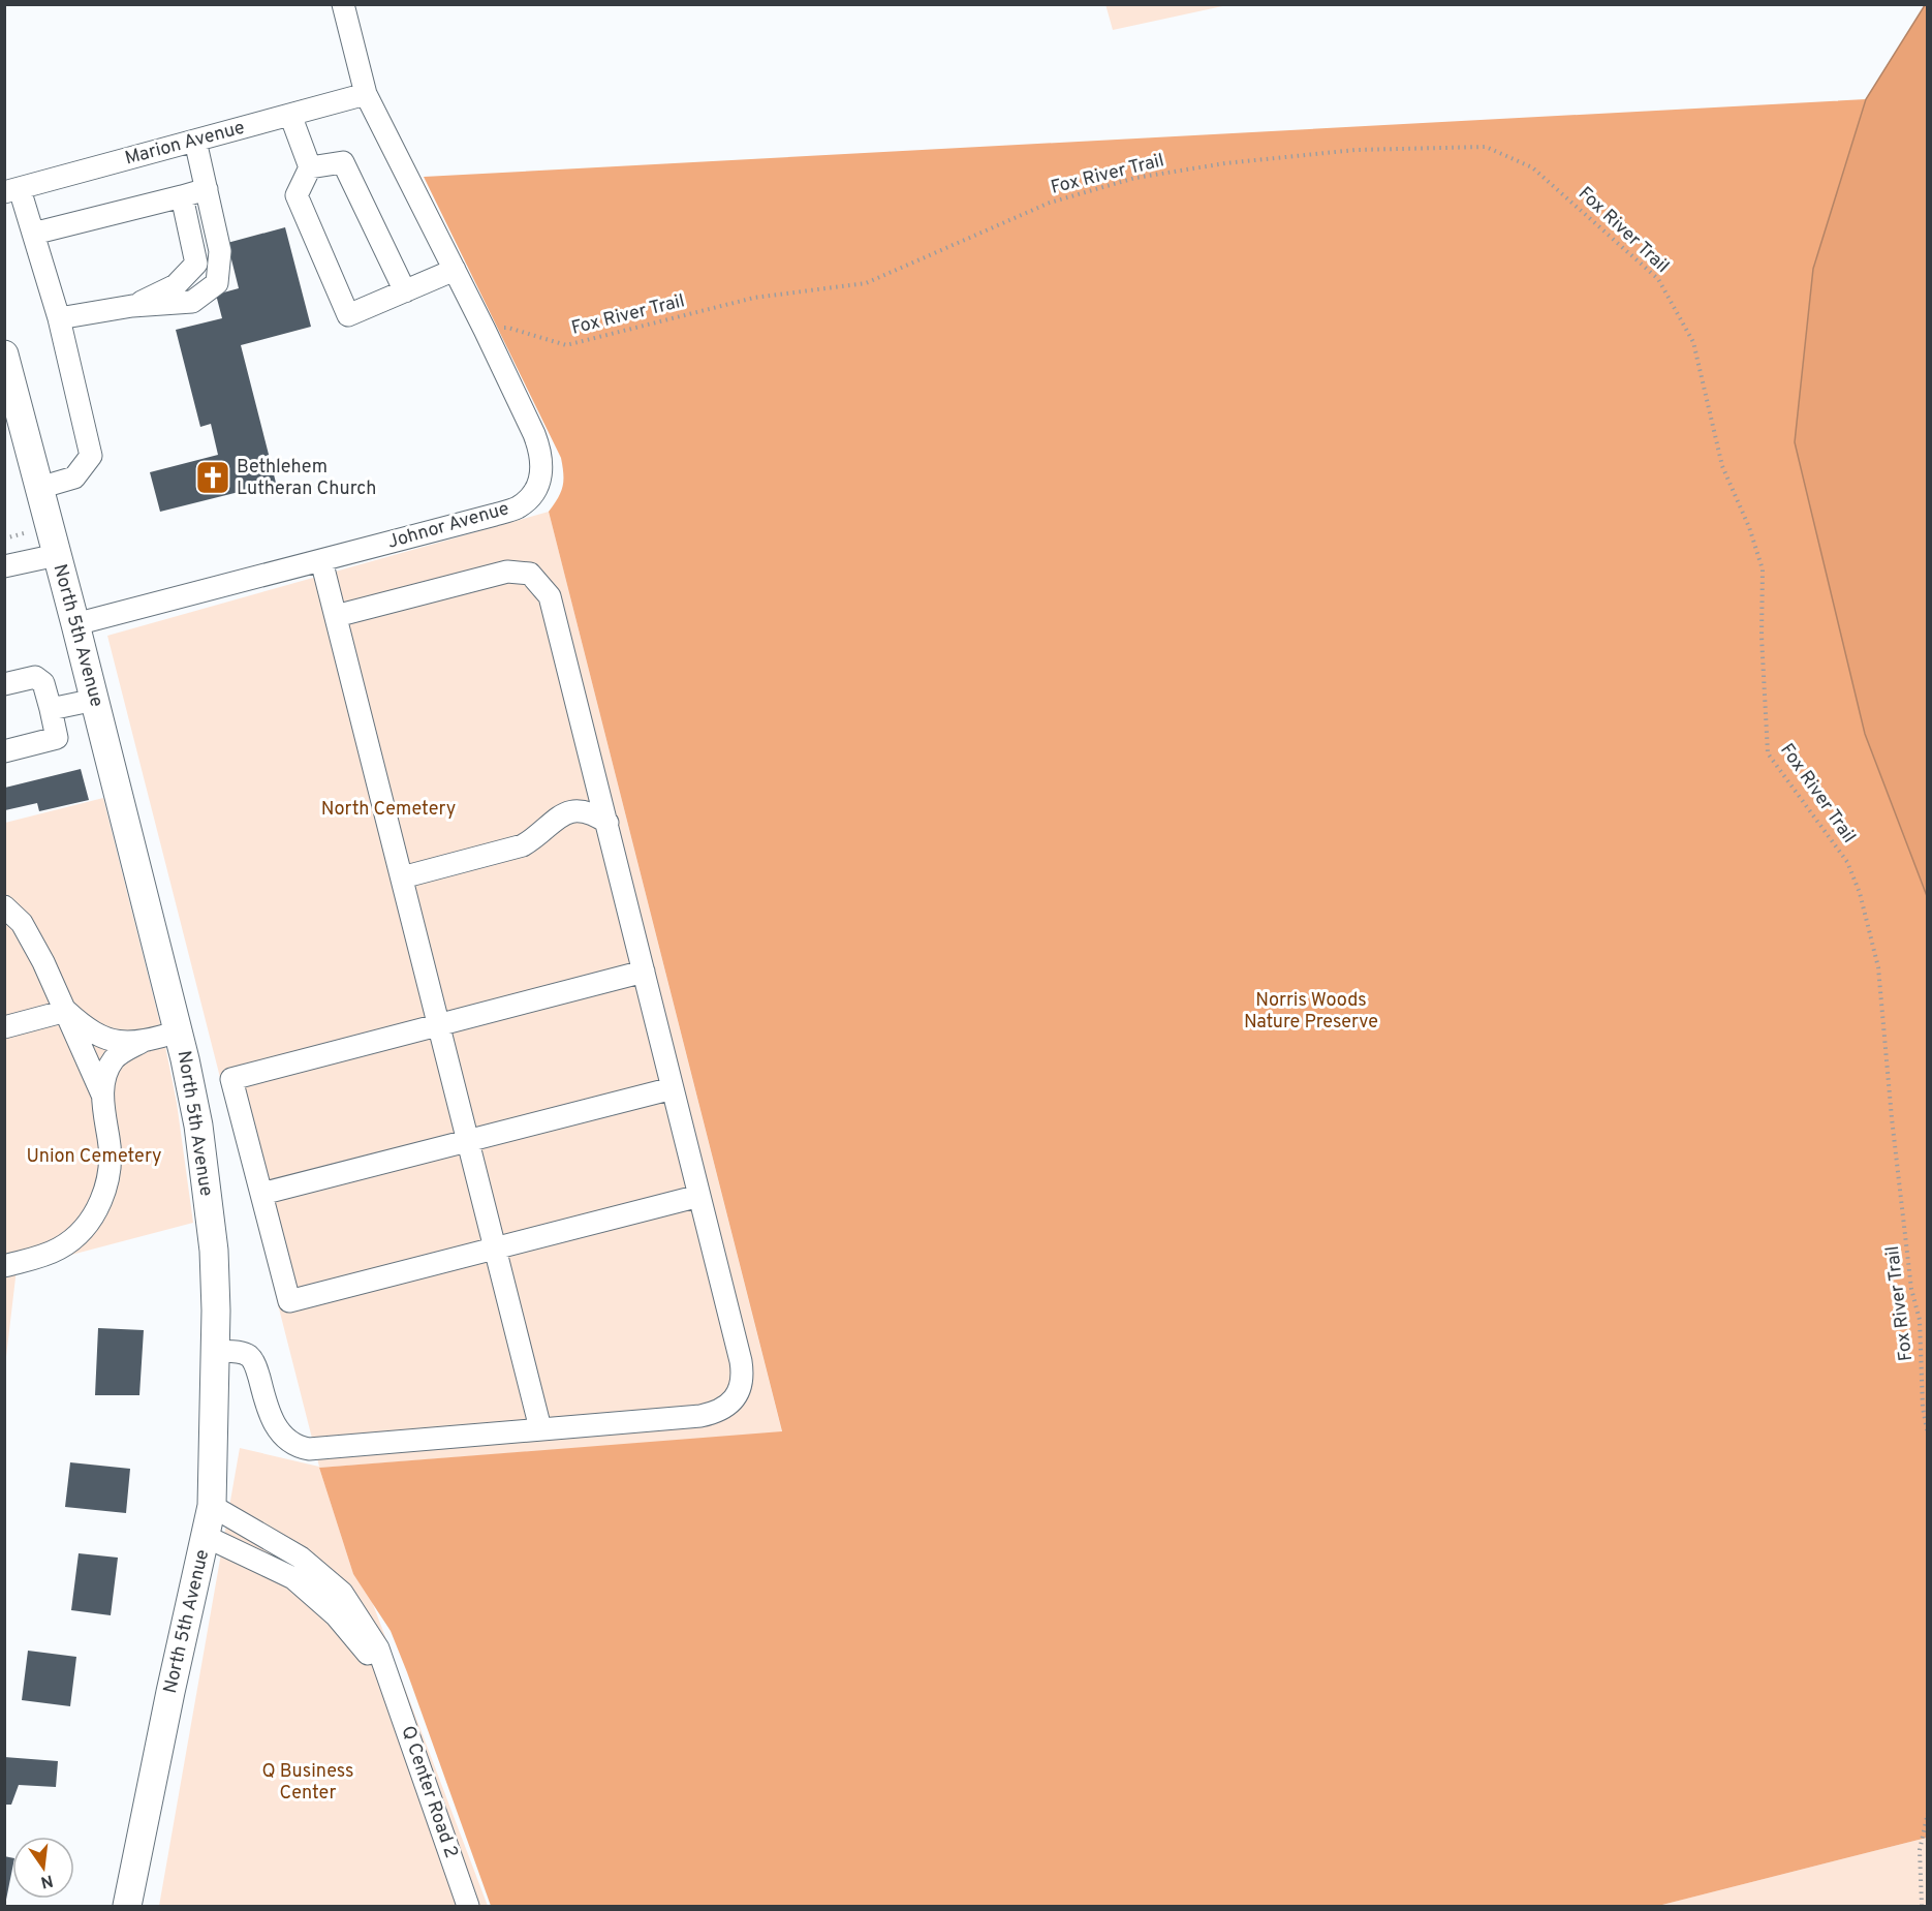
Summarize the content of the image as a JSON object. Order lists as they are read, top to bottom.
{
  "streets": {
    "main road": ["North 5th Avenue"],
    "street": ["Marion Avenue", "Johnor Avenue", "Q Center Road 2"],
    "path": ["Fox River Trail"]
  },
  "crossings": [
    ["Marion Avenue", "Johnor Avenue"],
    ["Fox River Trail", "Johnor Avenue"],
    ["Johnor Avenue", "North 5th Avenue"],
    ["North 5th Avenue", "Q Center Road 2"]
  ],
  "parks": [
    "North Cemetery",
    "Norris Woods Nature Preserve",
    "Union Cemetery",
    "Q Business Center"
  ],
  "places": {
    "church": ["Bethlehem Lutheran Church"]
  },
  "north": "bottom"
}
